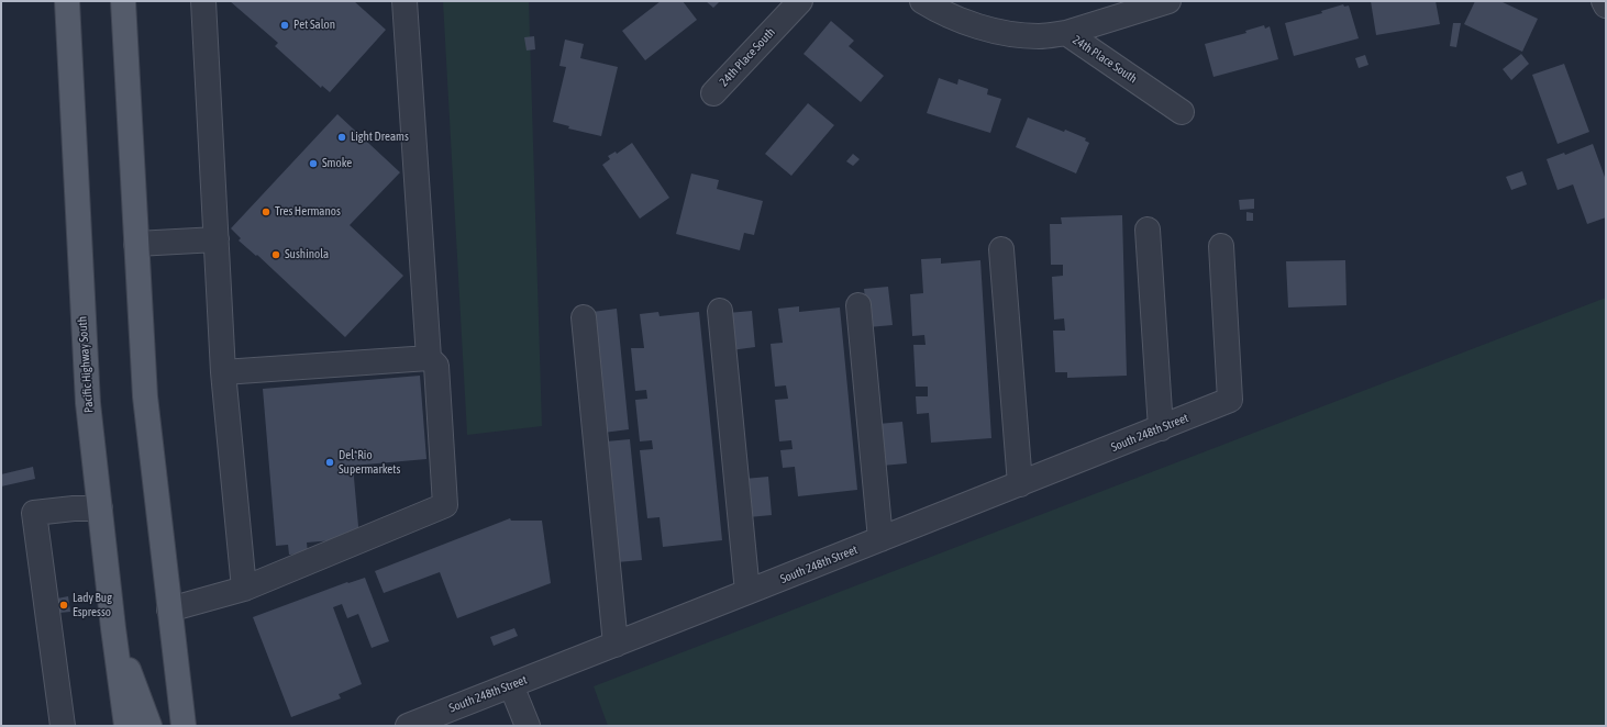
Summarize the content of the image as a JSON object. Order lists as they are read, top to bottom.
{
  "streets": {
    "main road": ["Pacific Highway South"],
    "street": ["24th Place South", "South 248th Street"]
  },
  "places": [
    "Pet Salon",
    "Light Dreams",
    "Smoke",
    "Tres Hermanos",
    "Sushinola",
    "Del*Rio Supermarkets",
    "Lady Bug Espresso"
  ]
}
